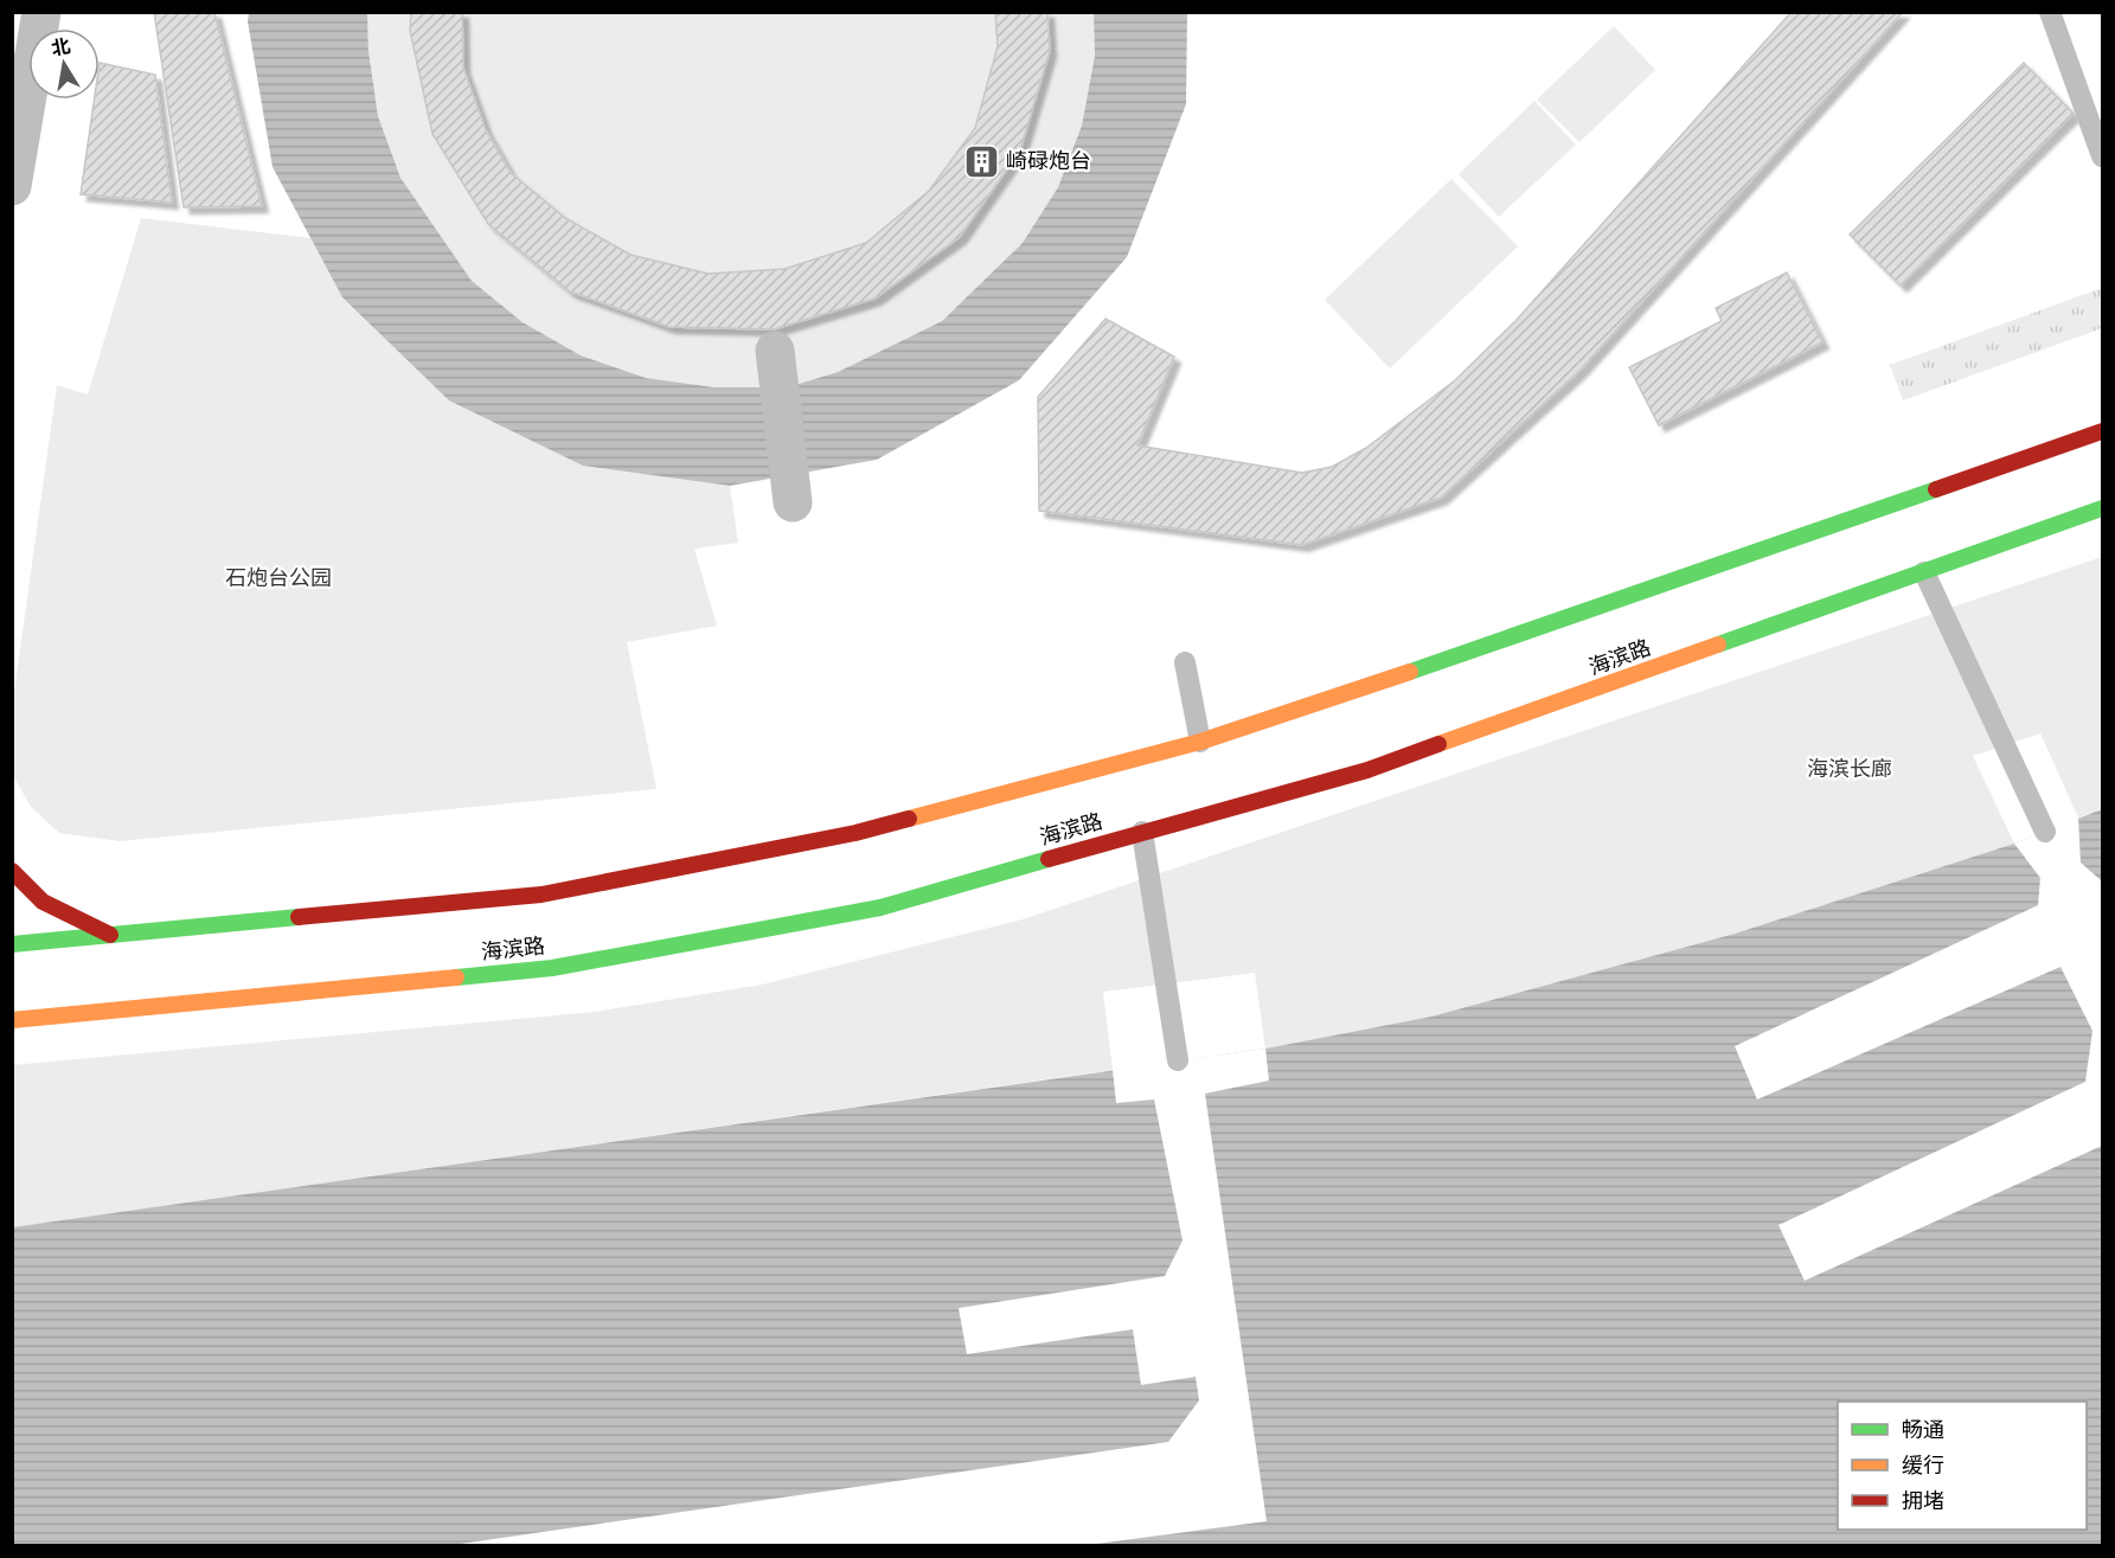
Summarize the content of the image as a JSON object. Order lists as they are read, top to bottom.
{
  "streets": {
    "main road": ["海滨路"]
  },
  "parks": ["石炮台公园", "海滨长廊"],
  "places": {
    "building": ["崎碌炮台"]
  },
  "legend": ["畅通", "缓行", "拥堵"],
  "north": "top"
}
